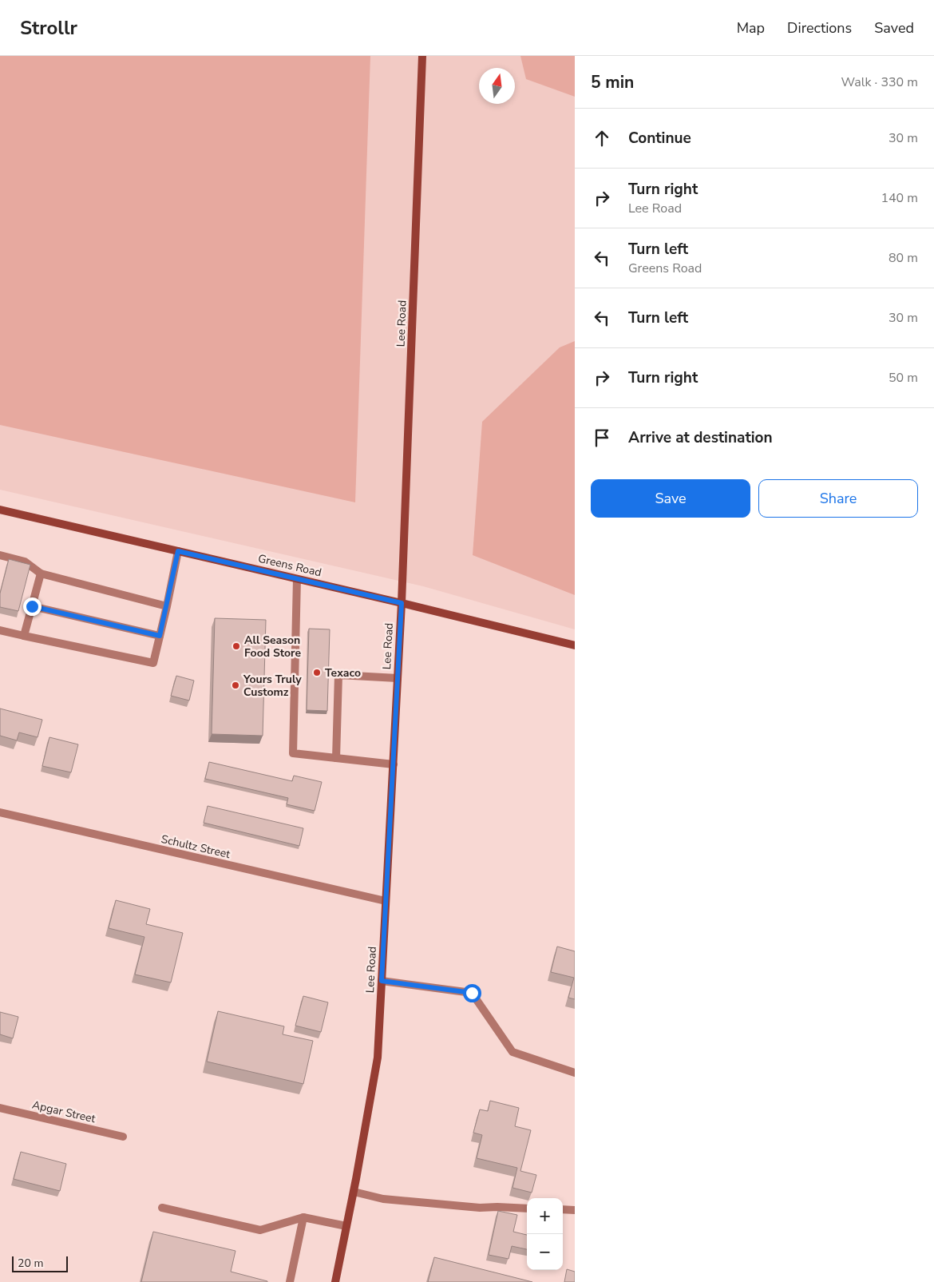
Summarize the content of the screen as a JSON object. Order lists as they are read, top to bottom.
{
  "streets": {
    "main road": ["Lee Road", "Greens Road"],
    "street": ["Schultz Street", "Apgar Street"]
  },
  "crossings": [
    ["Lee Road", "Greens Road"],
    ["Lee Road", "Schultz Street"]
  ],
  "places": ["All Season Food Store", "Texaco", "Yours Truly Customz"],
  "scale_bar": "20 m",
  "north": "top",
  "page": {
    "header": "Strollr",
    "nav": ["Map", "Directions", "Saved"],
    "heading": ["5 min", "Walk · 330 m"],
    "list": [
      ["Continue", "30 m"],
      ["Turn right", "Lee Road", "140 m"],
      ["Turn left", "Greens Road", "80 m"],
      ["Turn left", "30 m"],
      ["Turn right", "50 m"],
      "Arrive at destination"
    ],
    "buttons": ["Save", "Share"],
    "map_buttons": ["+", "−"],
    "scale": "20 m"
  }
}
